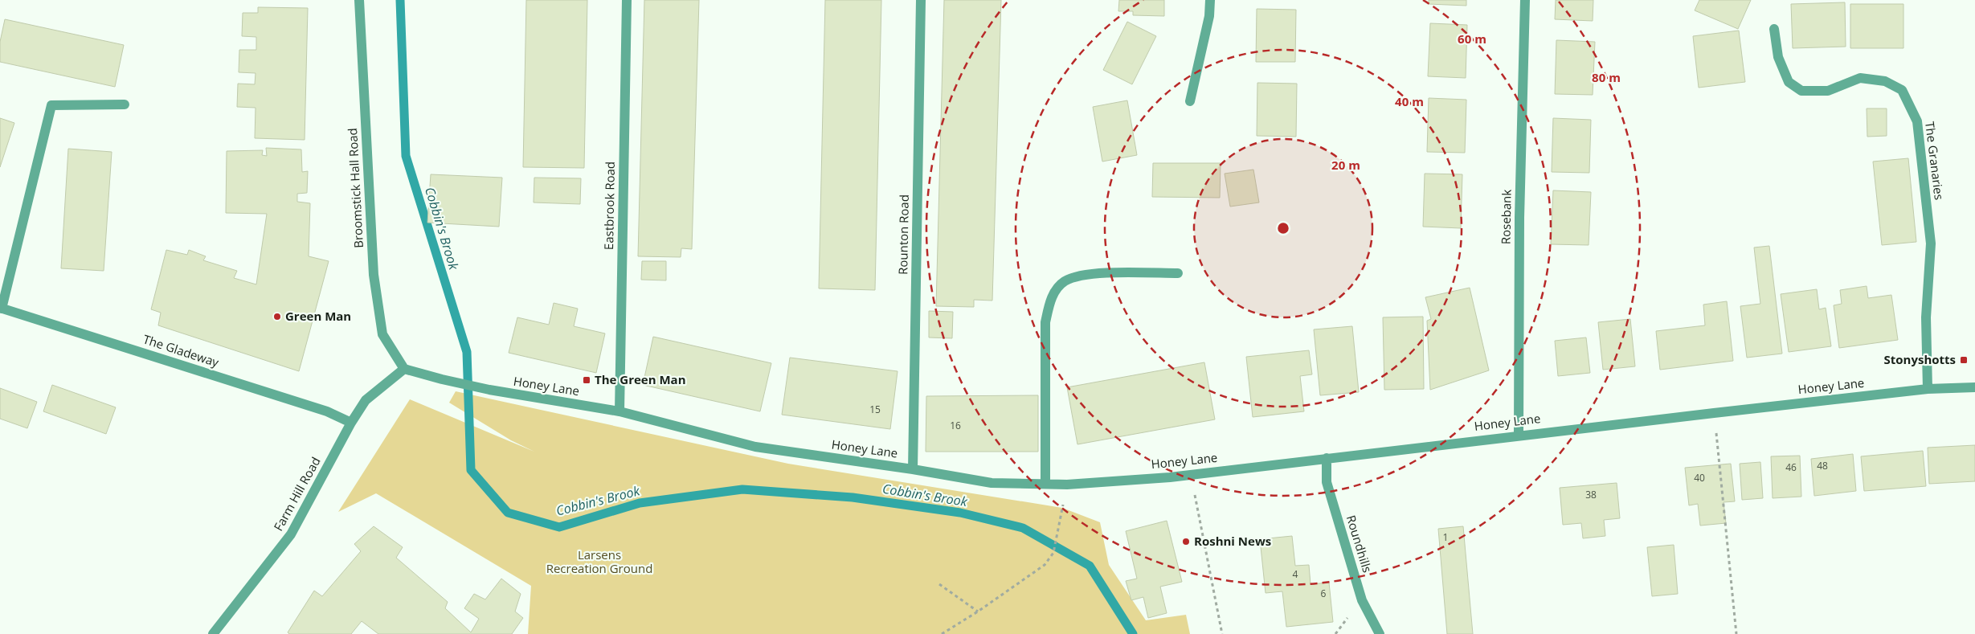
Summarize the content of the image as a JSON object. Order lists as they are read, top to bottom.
{
  "streets": {
    "street": [
      "The Granaries",
      "Broomstick Hall Road",
      "Eastbrook Road",
      "Rosebank",
      "Rounton Road",
      "The Gladeway",
      "Honey Lane",
      "Farm Hill Road",
      "Roundhills"
    ]
  },
  "crossings": [
    ["The Granaries", "Honey Lane"],
    ["Broomstick Hall Road", "Honey Lane"],
    ["Broomstick Hall Road", "Farm Hill Road"],
    ["Eastbrook Road", "Honey Lane"],
    ["Rosebank", "Honey Lane"],
    ["Rounton Road", "Honey Lane"],
    ["The Gladeway", "Farm Hill Road"],
    ["Honey Lane", "Farm Hill Road"],
    ["Honey Lane", "Roundhills"]
  ],
  "water": ["Cobbin's Brook"],
  "parks": ["Larsens Recreation Ground"],
  "places": {
    "other": ["Green Man", "Roshni News"],
    "transit": ["Stonyshotts", "The Green Man"]
  },
  "house_numbers": [
    "15",
    "16",
    "48",
    "46",
    "40",
    "38",
    "1",
    "4",
    "6"
  ],
  "rings": [
    "60 m",
    "80 m",
    "40 m",
    "20 m"
  ]
}
